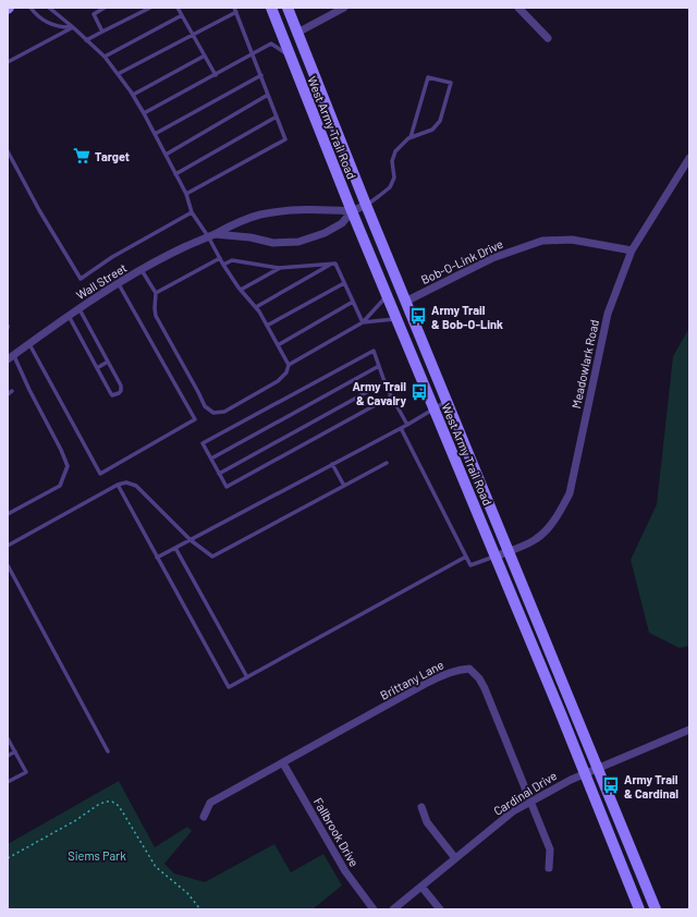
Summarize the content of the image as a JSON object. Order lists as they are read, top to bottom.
{
  "streets": {
    "main road": ["West Army Trail Road"],
    "street": [
      "Bob-O-Link Drive",
      "Wall Street",
      "Meadowlark Road",
      "Brittany Lane",
      "Cardinal Drive",
      "Fallbrook Drive"
    ]
  },
  "crossings": [
    ["West Army Trail Road", "Bob-O-Link Drive"],
    ["West Army Trail Road", "Wall Street"],
    ["West Army Trail Road", "Meadowlark Road"],
    ["West Army Trail Road", "Cardinal Drive"],
    ["Bob-O-Link Drive", "Meadowlark Road"],
    ["Brittany Lane", "Cardinal Drive"],
    ["Brittany Lane", "Fallbrook Drive"]
  ],
  "parks": ["Siems Park"],
  "places": {
    "supermarket": ["Target"],
    "bus stop": ["Army Trail & Bob-O-Link", "Army Trail & Cavalry", "Army Trail & Cardinal"]
  }
}
